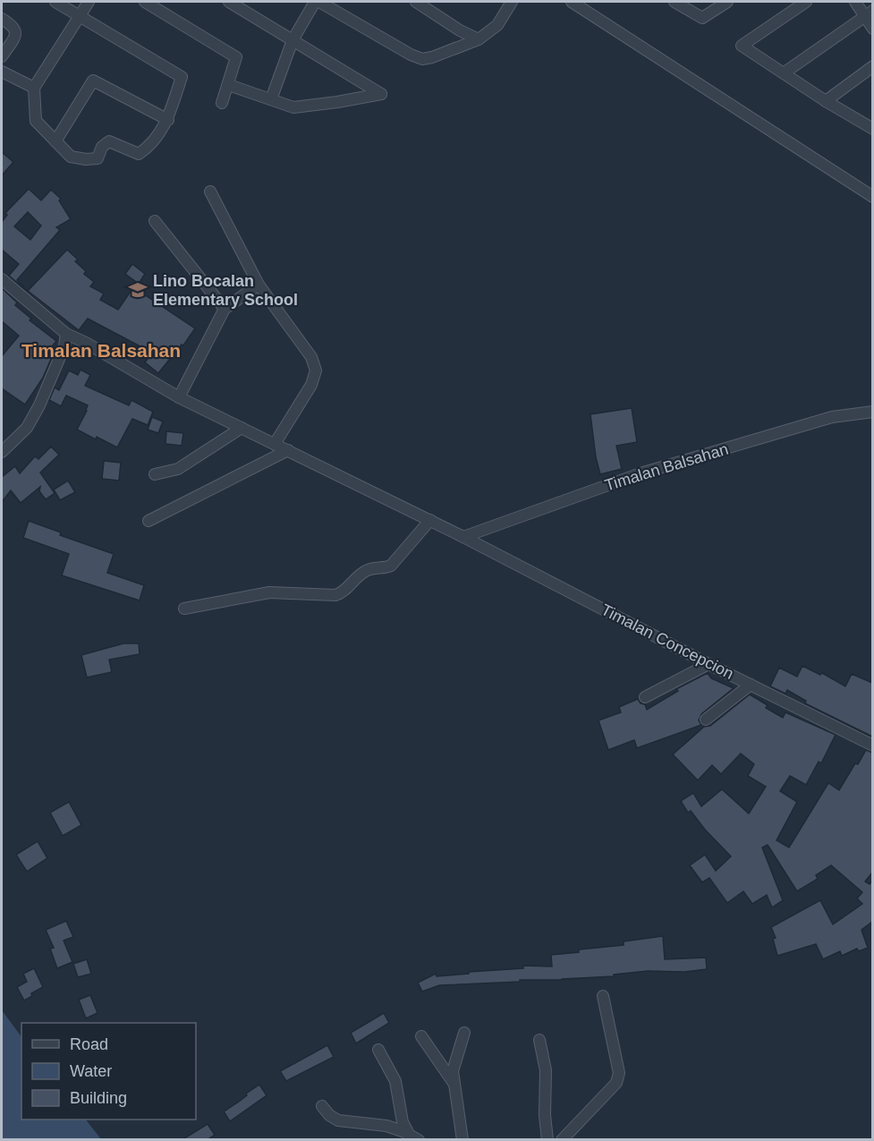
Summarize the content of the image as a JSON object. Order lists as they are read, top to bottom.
{
  "streets": {
    "street": ["Timalan Balsahan", "Timalan Concepcion"]
  },
  "crossings": [
    ["Timalan Balsahan", "Timalan Concepcion"]
  ],
  "districts": ["Timalan Balsahan"],
  "places": {
    "school or university": ["Lino Bocalan Elementary School"]
  },
  "legend": ["Road", "Water", "Building"]
}
